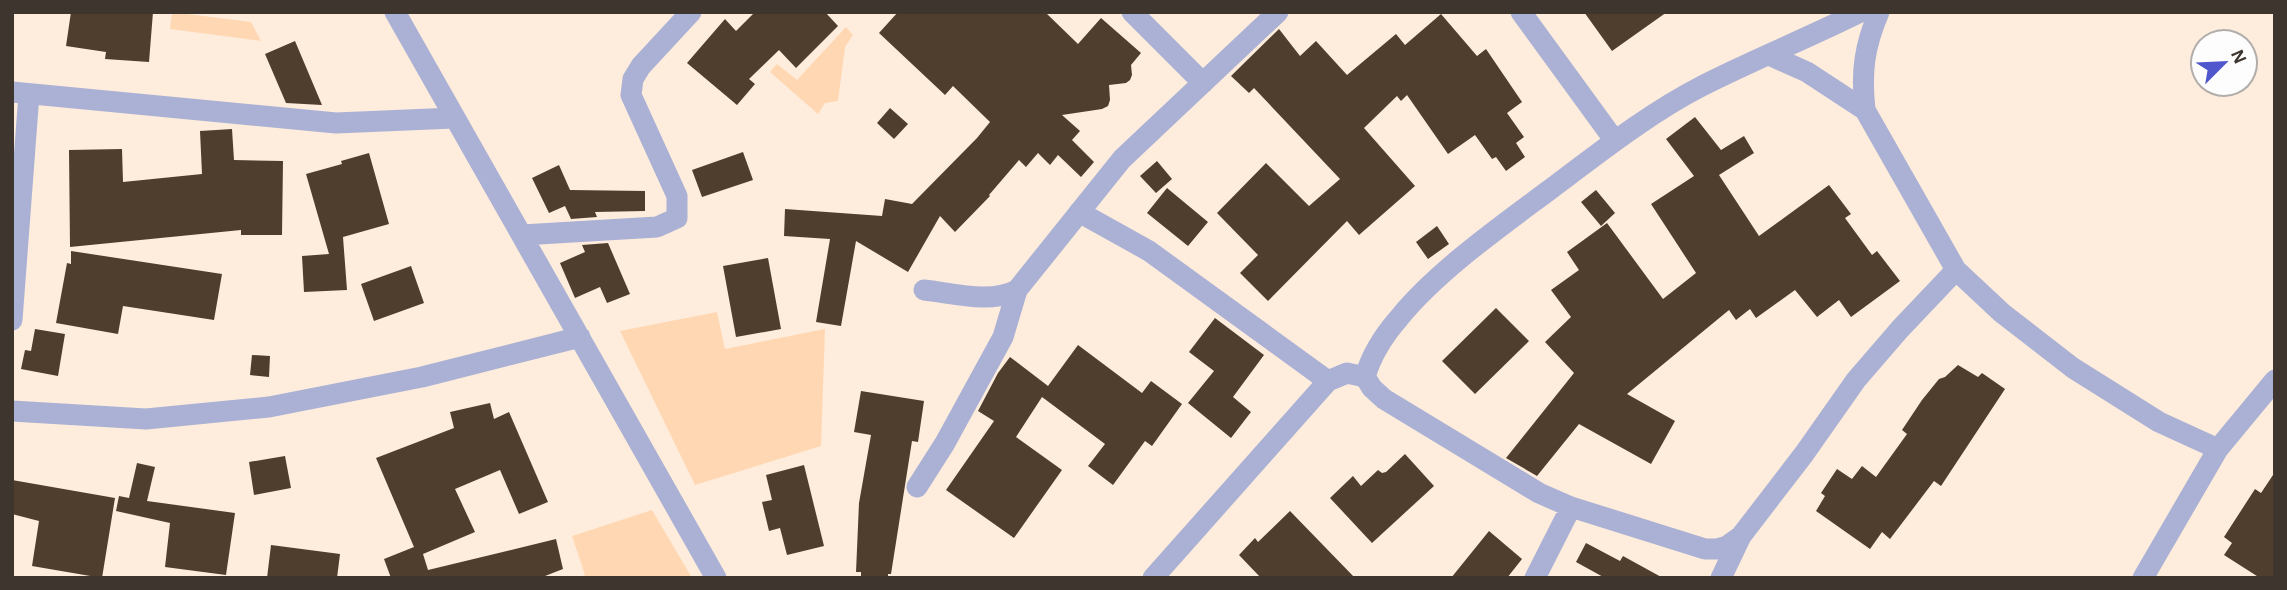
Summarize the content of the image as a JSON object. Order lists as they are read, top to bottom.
{
  "north": "top right"
}
